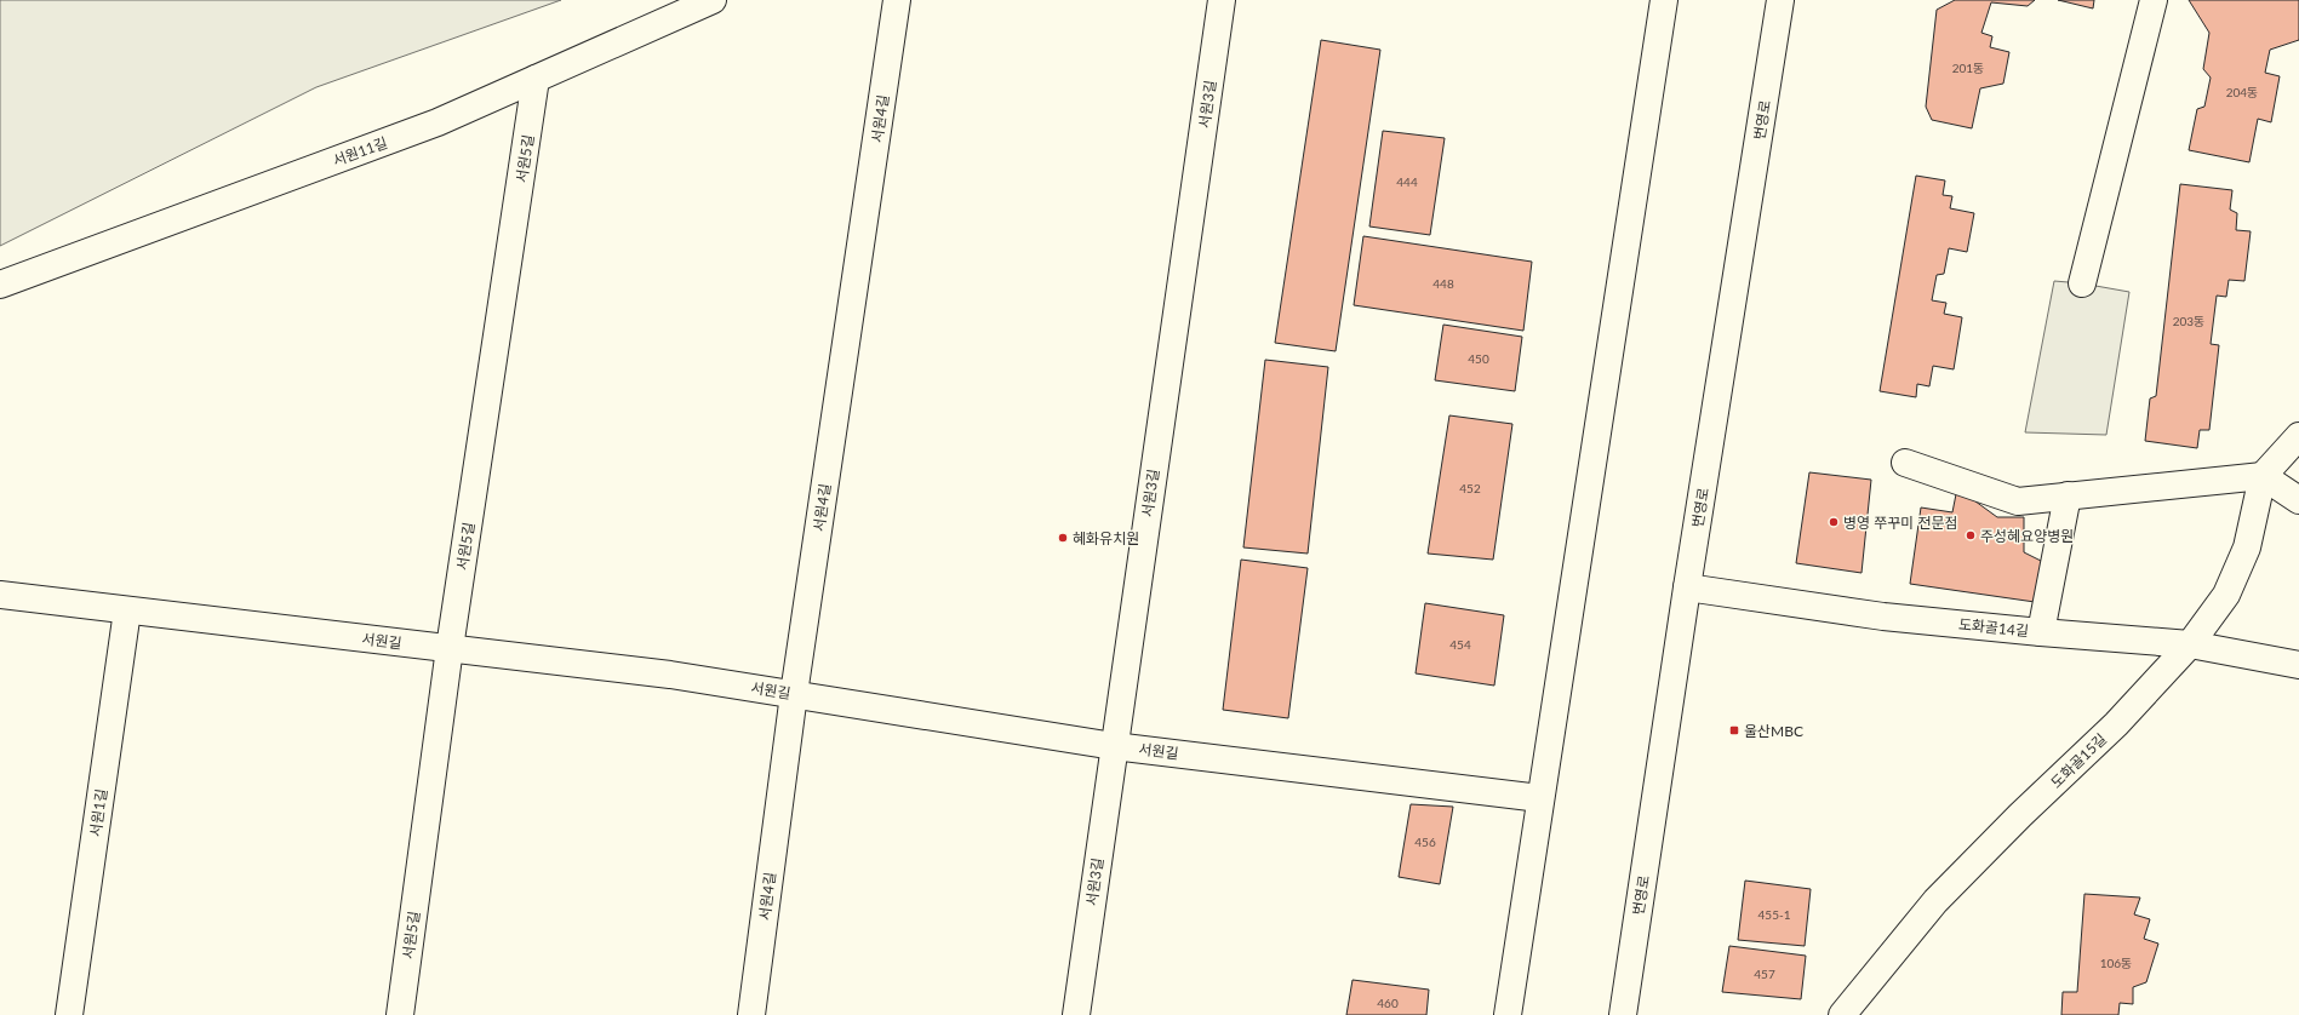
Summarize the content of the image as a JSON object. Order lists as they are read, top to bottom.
{
  "streets": {
    "street": [
      "서원3길",
      "서원4길",
      "번영로",
      "서원11길",
      "서원5길",
      "도화골14길",
      "서원길",
      "도화골15길",
      "서원1길"
    ]
  },
  "crossings": [
    ["서원3길", "서원길"],
    ["서원4길", "서원길"],
    ["번영로", "도화골14길"],
    ["서원11길", "서원5길"],
    ["서원5길", "서원길"],
    ["도화골14길", "도화골15길"],
    ["서원길", "서원1길"]
  ],
  "places": {
    "other": ["병영 쭈꾸미 전문점", "주성혜요양병원", "혜화유치원"],
    "transit": ["울산MBC"]
  },
  "house_numbers": [
    "201동",
    "204동",
    "444",
    "448",
    "203동",
    "450",
    "452",
    "454",
    "456",
    "455-1",
    "106동",
    "457",
    "460"
  ]
}
